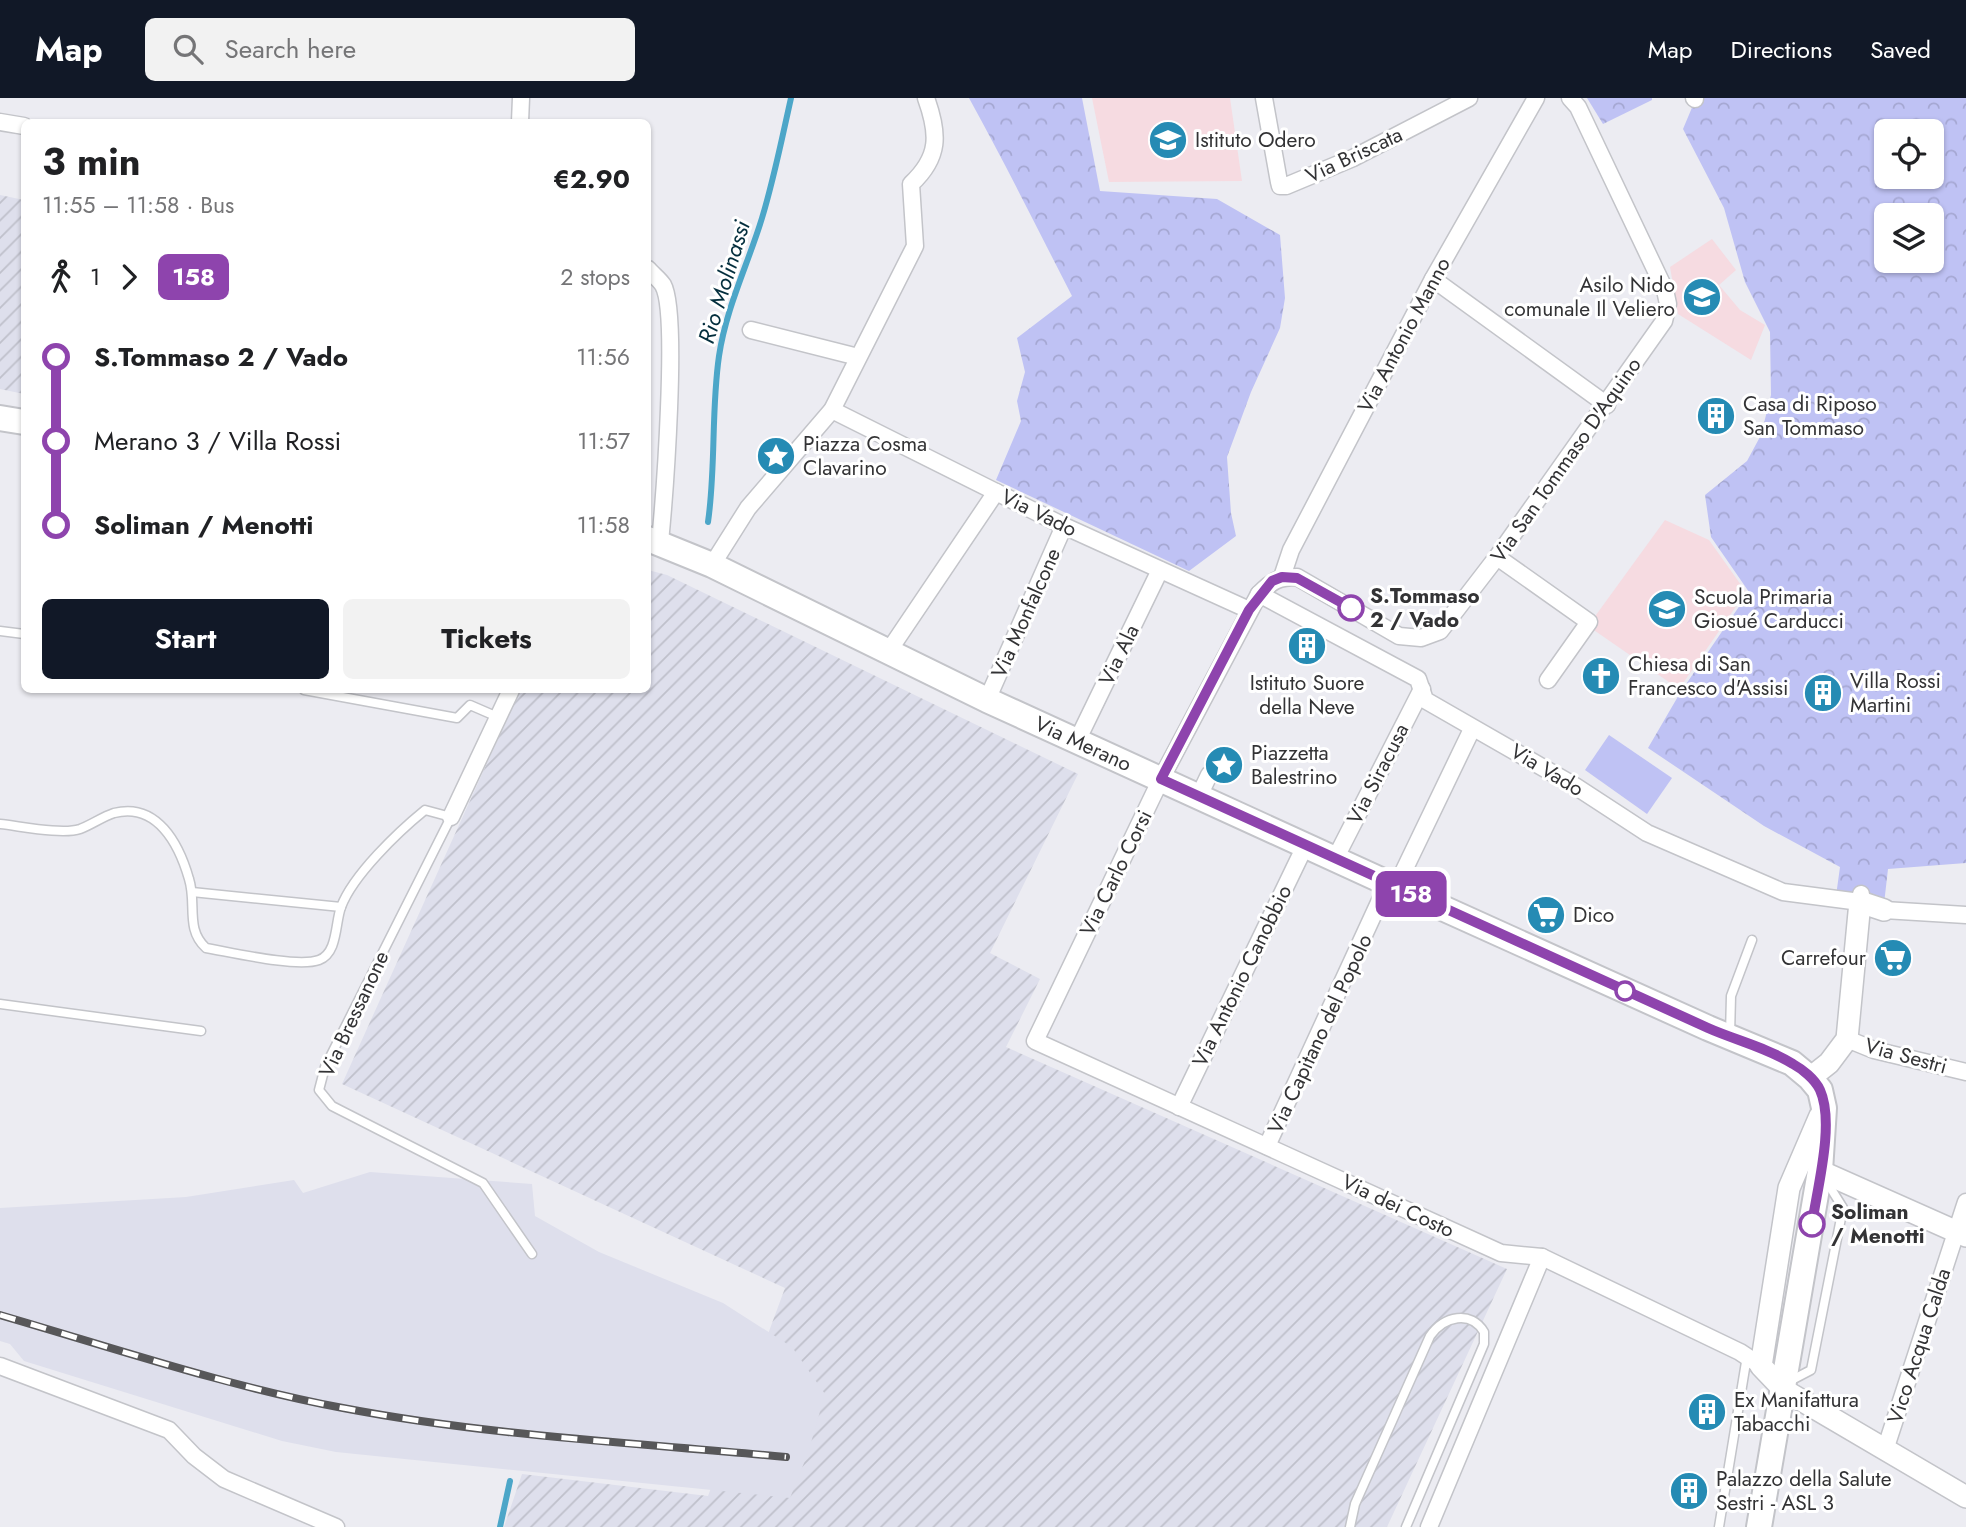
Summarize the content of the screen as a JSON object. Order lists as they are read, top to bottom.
{
  "streets": {
    "main road": ["Via Merano"],
    "street": [
      "Via Briscata",
      "Via Antonio Manno",
      "Via San Tommaso D'Aquino",
      "Via Vado",
      "Via Monfalcone",
      "Via Ala",
      "Via Siracusa",
      "Via Carlo Corsi",
      "Via Antonio Canobbio",
      "Via Bressanone",
      "Via Capitano del Popolo",
      "Via Sestri",
      "Via dei Costo",
      "Vico Acqua Calda"
    ]
  },
  "crossings": [
    ["Via Antonio Manno", "Via San Tommaso D'Aquino"],
    ["Via Vado", "Via Monfalcone"],
    ["Via Vado", "Via Ala"],
    ["Via Vado", "Via Siracusa"],
    ["Via Vado", "Via Carlo Corsi"],
    ["Via Vado", "Via Capitano del Popolo"],
    ["Via Monfalcone", "Via Merano"],
    ["Via Ala", "Via Merano"],
    ["Via Merano", "Via Siracusa"],
    ["Via Merano", "Via Carlo Corsi"],
    ["Via Merano", "Via Antonio Canobbio"],
    ["Via Merano", "Via Capitano del Popolo"],
    ["Via Carlo Corsi", "Via dei Costo"],
    ["Via Antonio Canobbio", "Via dei Costo"],
    ["Via Capitano del Popolo", "Via dei Costo"]
  ],
  "water": ["Rio Molinassi"],
  "places": {
    "school or university": ["Istituto Odero", "Asilo Nido comunale Il Veliero", "Scuola Primaria Giosué Carducci"],
    "building": [
      "Casa di Riposo San Tommaso",
      "Istituto Suore della Neve",
      "Villa Rossi Martini",
      "Ex Manifattura Tabacchi",
      "Palazzo della Salute Sestri - ASL 3"
    ],
    "place": ["Piazza Cosma Clavarino", "Piazzetta Balestrino"],
    "other": ["S.Tommaso 2 / Vado", "Soliman / Menotti"],
    "church": ["Chiesa di San Francesco d'Assisi"],
    "supermarket": ["Dico", "Carrefour"]
  },
  "lines": ["bus line 158"],
  "page": {
    "header": "Map",
    "search": "Search here",
    "nav": ["Map", "Directions", "Saved"],
    "on_map": "158",
    "heading": ["3 min", "11:55 – 11:58 · Bus", "€2.90"],
    "legs": ["1", "158", "2 stops"],
    "list": [
      {
        "name": "S.Tommaso 2 / Vado",
        "value": "11:56"
      },
      {
        "name": "Merano 3 / Villa Rossi",
        "value": "11:57"
      },
      {
        "name": "Soliman / Menotti",
        "value": "11:58"
      }
    ],
    "buttons": ["Start", "Tickets"]
  }
}
